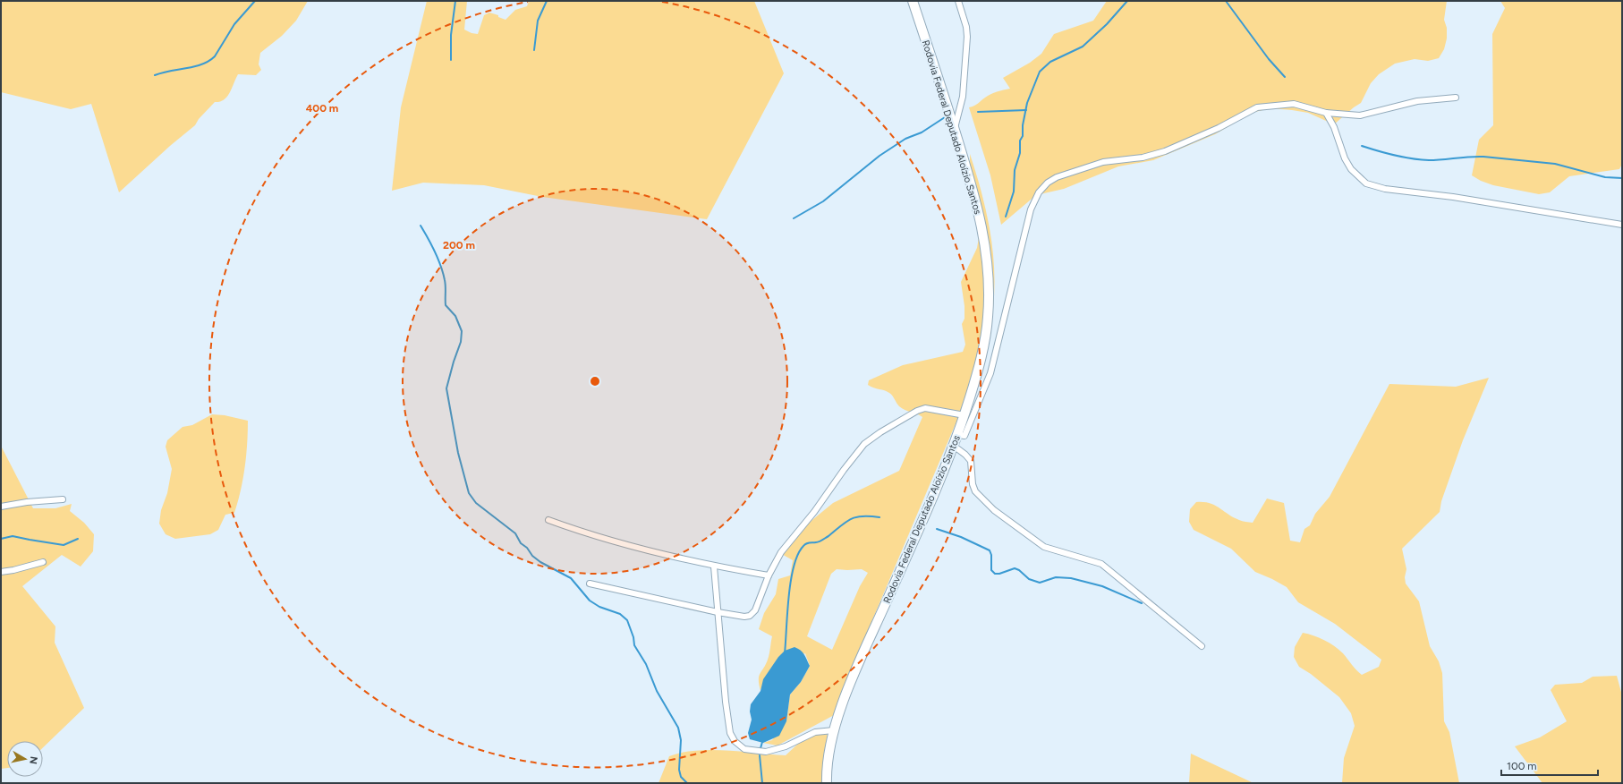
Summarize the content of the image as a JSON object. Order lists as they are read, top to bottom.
{
  "streets": {
    "highway": ["Rodovia Federal Deputado Aloízio Santos"]
  },
  "scale_bar": "100 m",
  "north": "right",
  "rings": ["400 m", "200 m"]
}
